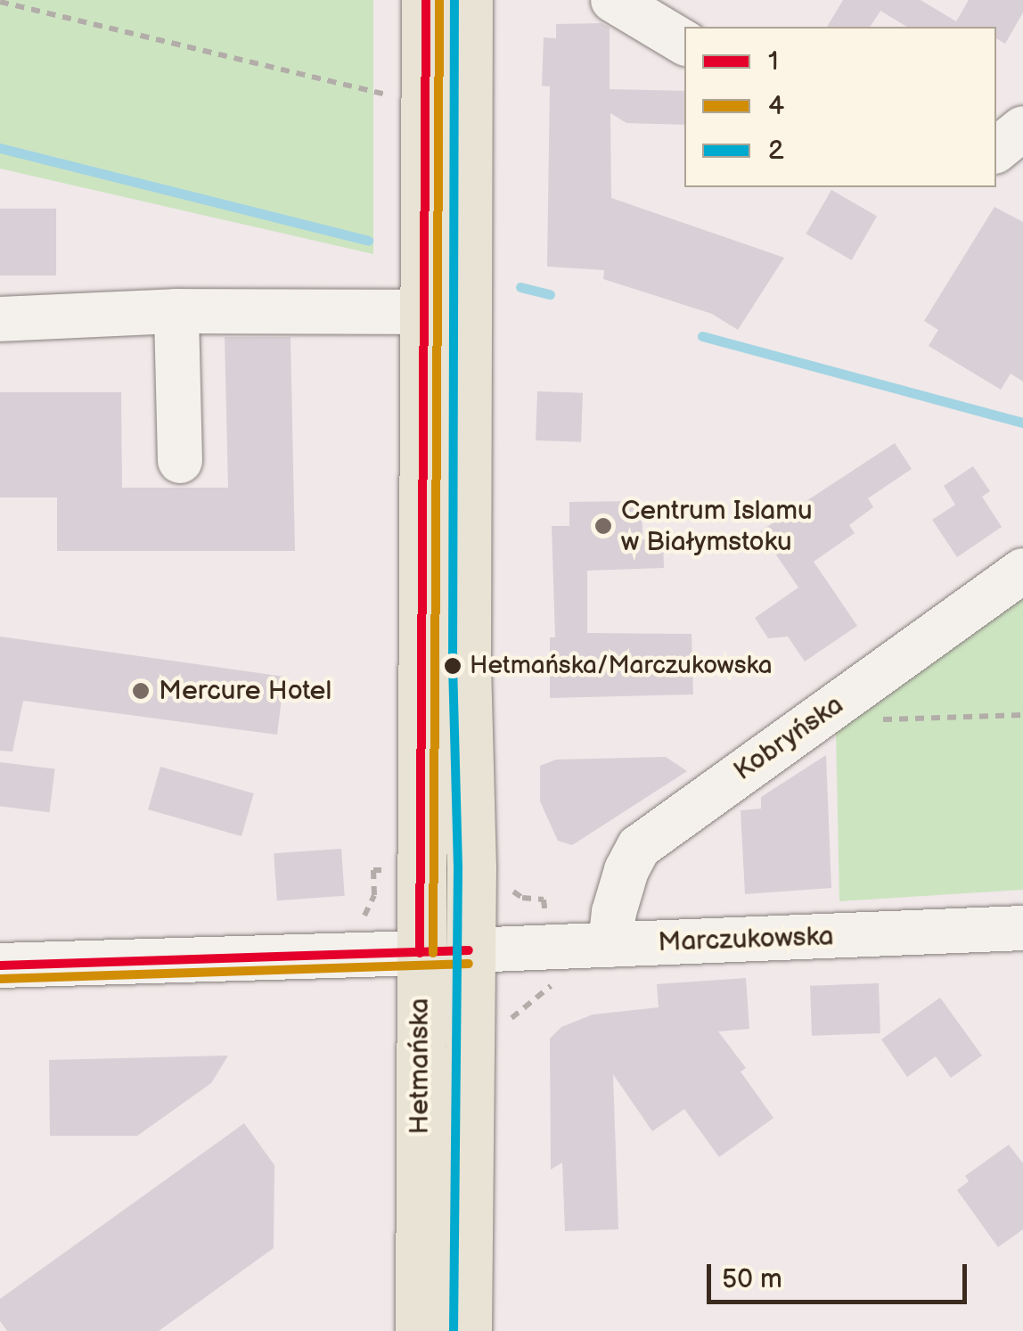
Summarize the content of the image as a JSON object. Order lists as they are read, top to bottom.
{
  "streets": {
    "main road": ["Hetmańska"],
    "street": ["Kobryńska", "Marczukowska"]
  },
  "crossings": [
    ["Kobryńska", "Marczukowska"],
    ["Marczukowska", "Hetmańska"]
  ],
  "places": ["Centrum Islamu w Białymstoku", "Hetmańska/Marczukowska", "Mercure Hotel"],
  "lines": ["transit line 1", "transit line 4", "transit line 2"],
  "legend": ["1", "4", "2"],
  "scale_bar": "50 m"
}
